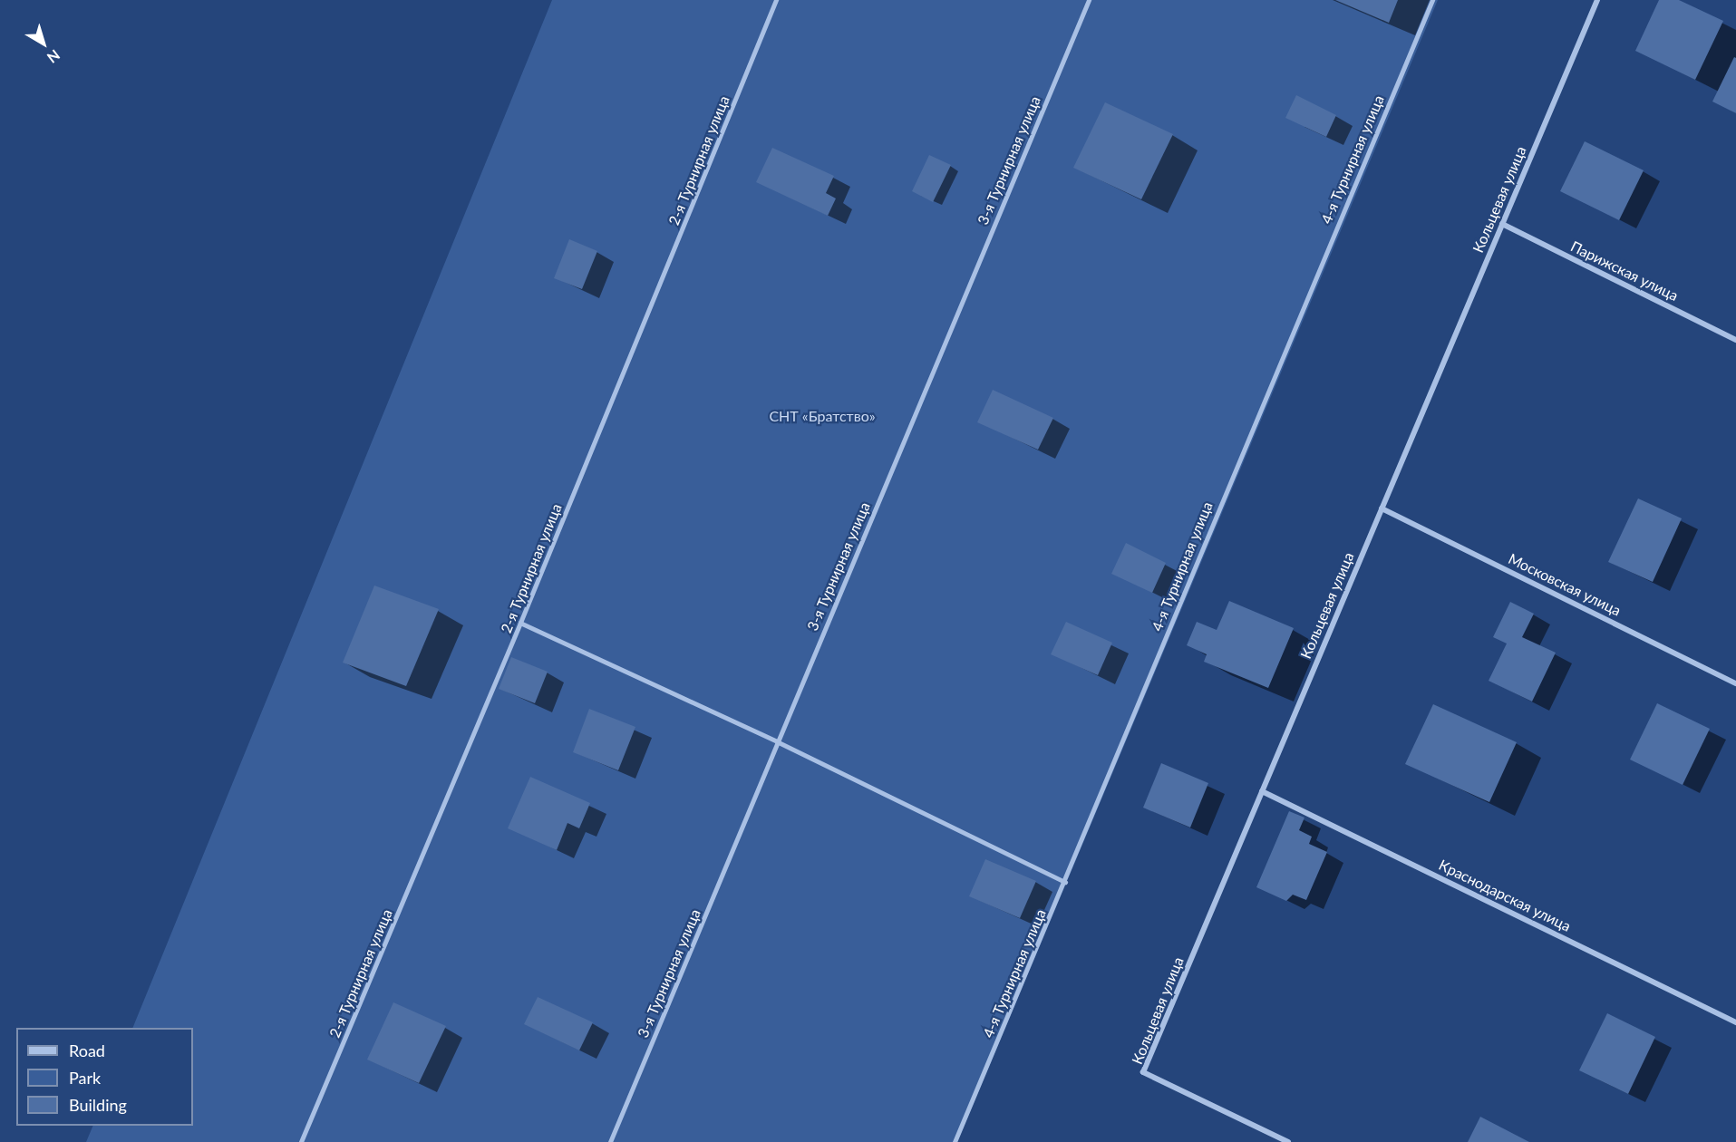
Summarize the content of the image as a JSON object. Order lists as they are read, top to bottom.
{
  "streets": {
    "street": [
      "Кольцевая улица",
      "Парижская улица",
      "Московская улица",
      "Краснодарская улица"
    ],
    "lane": ["4-я Турнирная улица", "2-я Турнирная улица", "3-я Турнирная улица"]
  },
  "crossings": [
    ["Кольцевая улица", "Парижская улица"],
    ["Кольцевая улица", "Московская улица"],
    ["Кольцевая улица", "Краснодарская улица"]
  ],
  "parks": ["СНТ «Братство»"],
  "legend": ["Road", "Park", "Building"],
  "north": "bottom right"
}
